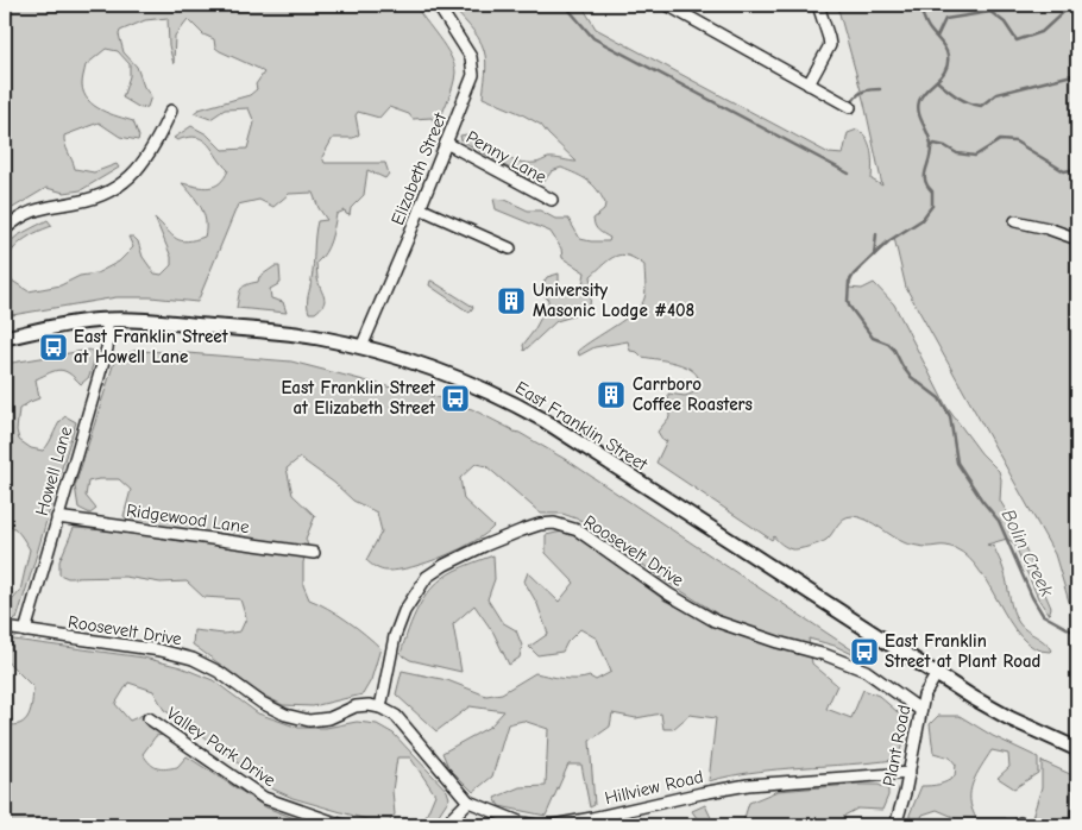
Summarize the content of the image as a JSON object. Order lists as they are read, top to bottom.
{
  "streets": {
    "main road": ["East Franklin Street"],
    "street": [
      "Penny Lane",
      "Elizabeth Street",
      "Howell Lane",
      "Ridgewood Lane",
      "Roosevelt Drive",
      "Plant Road",
      "Valley Park Drive",
      "Hillview Road"
    ]
  },
  "crossings": [
    ["Penny Lane", "Elizabeth Street"],
    ["Elizabeth Street", "East Franklin Street"],
    ["East Franklin Street", "Howell Lane"],
    ["East Franklin Street", "Plant Road"],
    ["Howell Lane", "Ridgewood Lane"],
    ["Howell Lane", "Roosevelt Drive"],
    ["Roosevelt Drive", "Plant Road"],
    ["Roosevelt Drive", "Hillview Road"],
    ["Plant Road", "Hillview Road"]
  ],
  "water": ["Bolin Creek"],
  "places": {
    "building": ["University Masonic Lodge #408", "Carrboro Coffee Roasters"],
    "bus stop": ["East Franklin Street at Howell Lane", "East Franklin Street at Elizabeth Street", "East Franklin Street at Plant Road"]
  }
}
